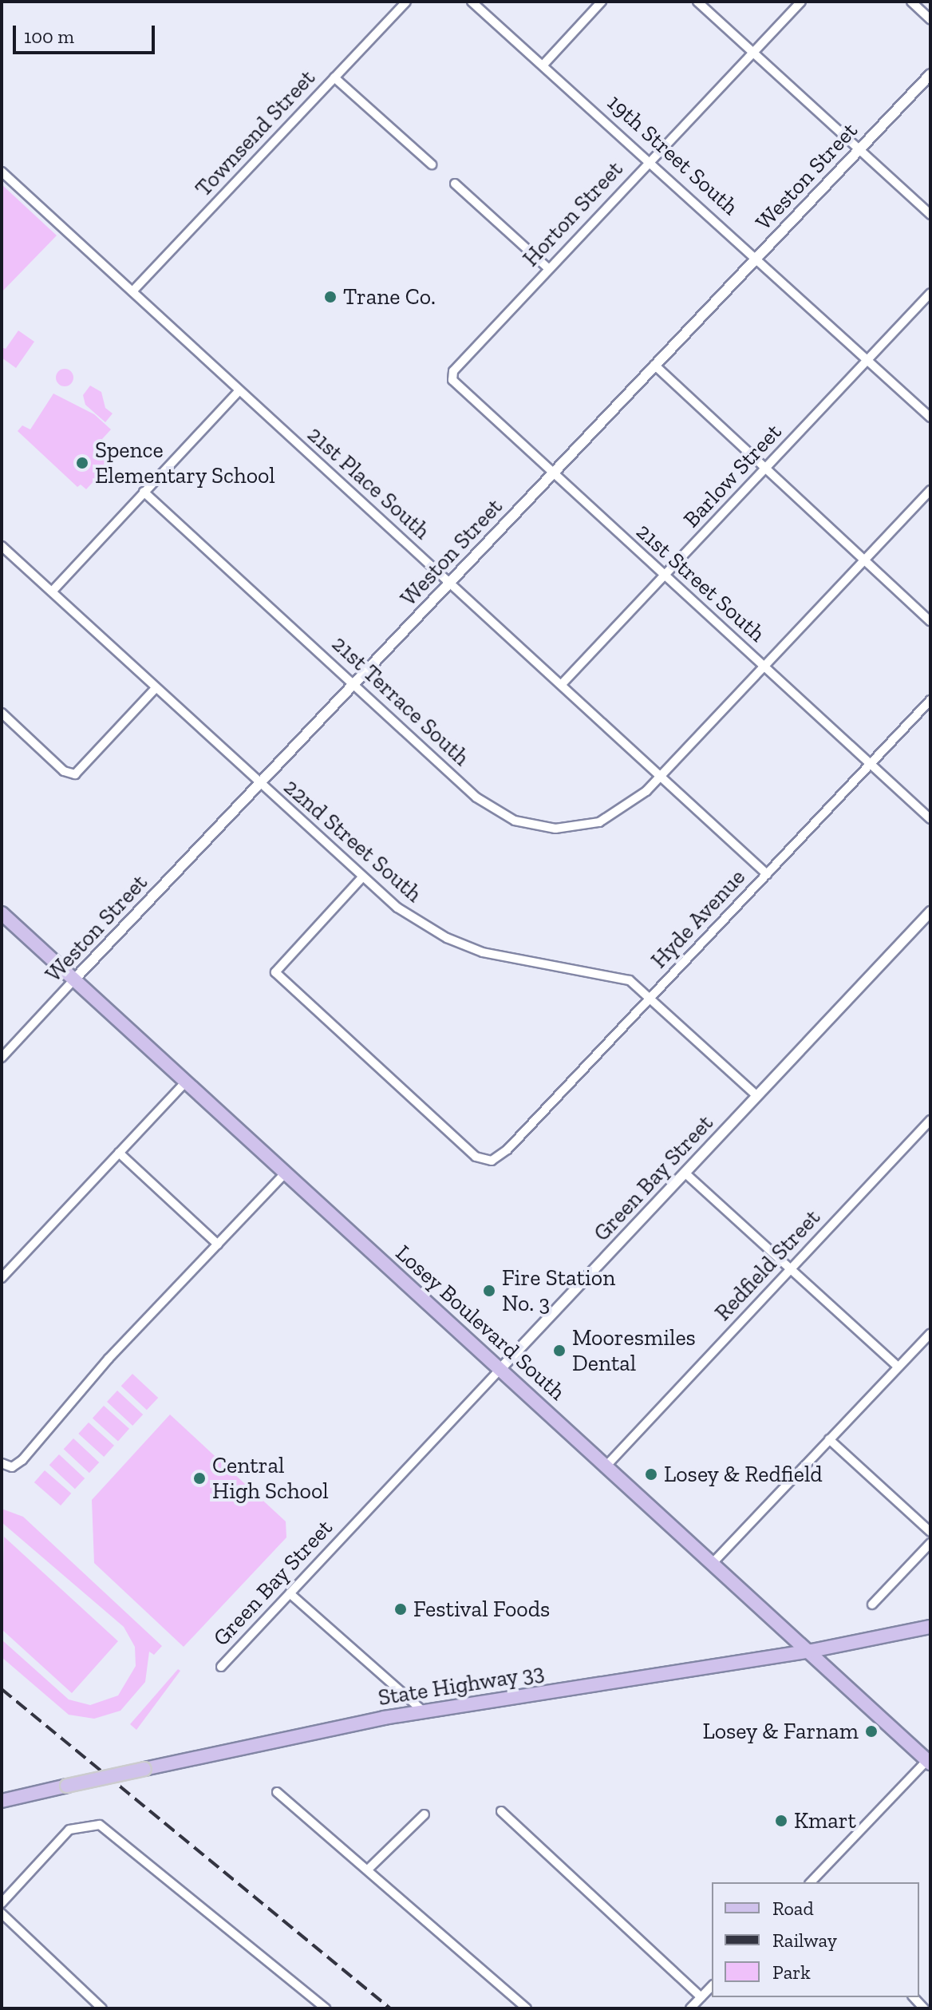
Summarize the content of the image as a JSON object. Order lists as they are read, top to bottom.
{
  "streets": {
    "main road": ["Losey Boulevard South", "State Highway 33"],
    "street": [
      "Townsend Street",
      "19th Street South",
      "Weston Street",
      "Horton Street",
      "Barlow Street",
      "21st Place South",
      "21st Street South",
      "21st Terrace South",
      "22nd Street South",
      "Hyde Avenue",
      "Green Bay Street",
      "Redfield Street"
    ]
  },
  "crossings": [
    ["Townsend Street", "21st Place South"],
    ["19th Street South", "Weston Street"],
    ["19th Street South", "Horton Street"],
    ["19th Street South", "Barlow Street"],
    ["Weston Street", "21st Place South"],
    ["Weston Street", "21st Street South"],
    ["Weston Street", "21st Terrace South"],
    ["Weston Street", "22nd Street South"],
    ["Weston Street", "Losey Boulevard South"],
    ["Horton Street", "21st Street South"],
    ["Barlow Street", "21st Place South"],
    ["Barlow Street", "21st Street South"],
    ["21st Place South", "21st Terrace South"],
    ["21st Place South", "Hyde Avenue"],
    ["21st Street South", "21st Terrace South"],
    ["21st Street South", "Hyde Avenue"],
    ["22nd Street South", "Hyde Avenue"],
    ["22nd Street South", "Green Bay Street"],
    ["Green Bay Street", "Losey Boulevard South"],
    ["Redfield Street", "Losey Boulevard South"],
    ["Losey Boulevard South", "State Highway 33"]
  ],
  "places": [
    "Trane Co.",
    "Spence Elementary School",
    "Fire Station No. 3",
    "Mooresmiles Dental",
    "Losey & Redfield",
    "Central High School",
    "Festival Foods",
    "Losey & Farnam",
    "Kmart"
  ],
  "legend": ["Road", "Railway", "Park"],
  "scale_bar": "100 m"
}
